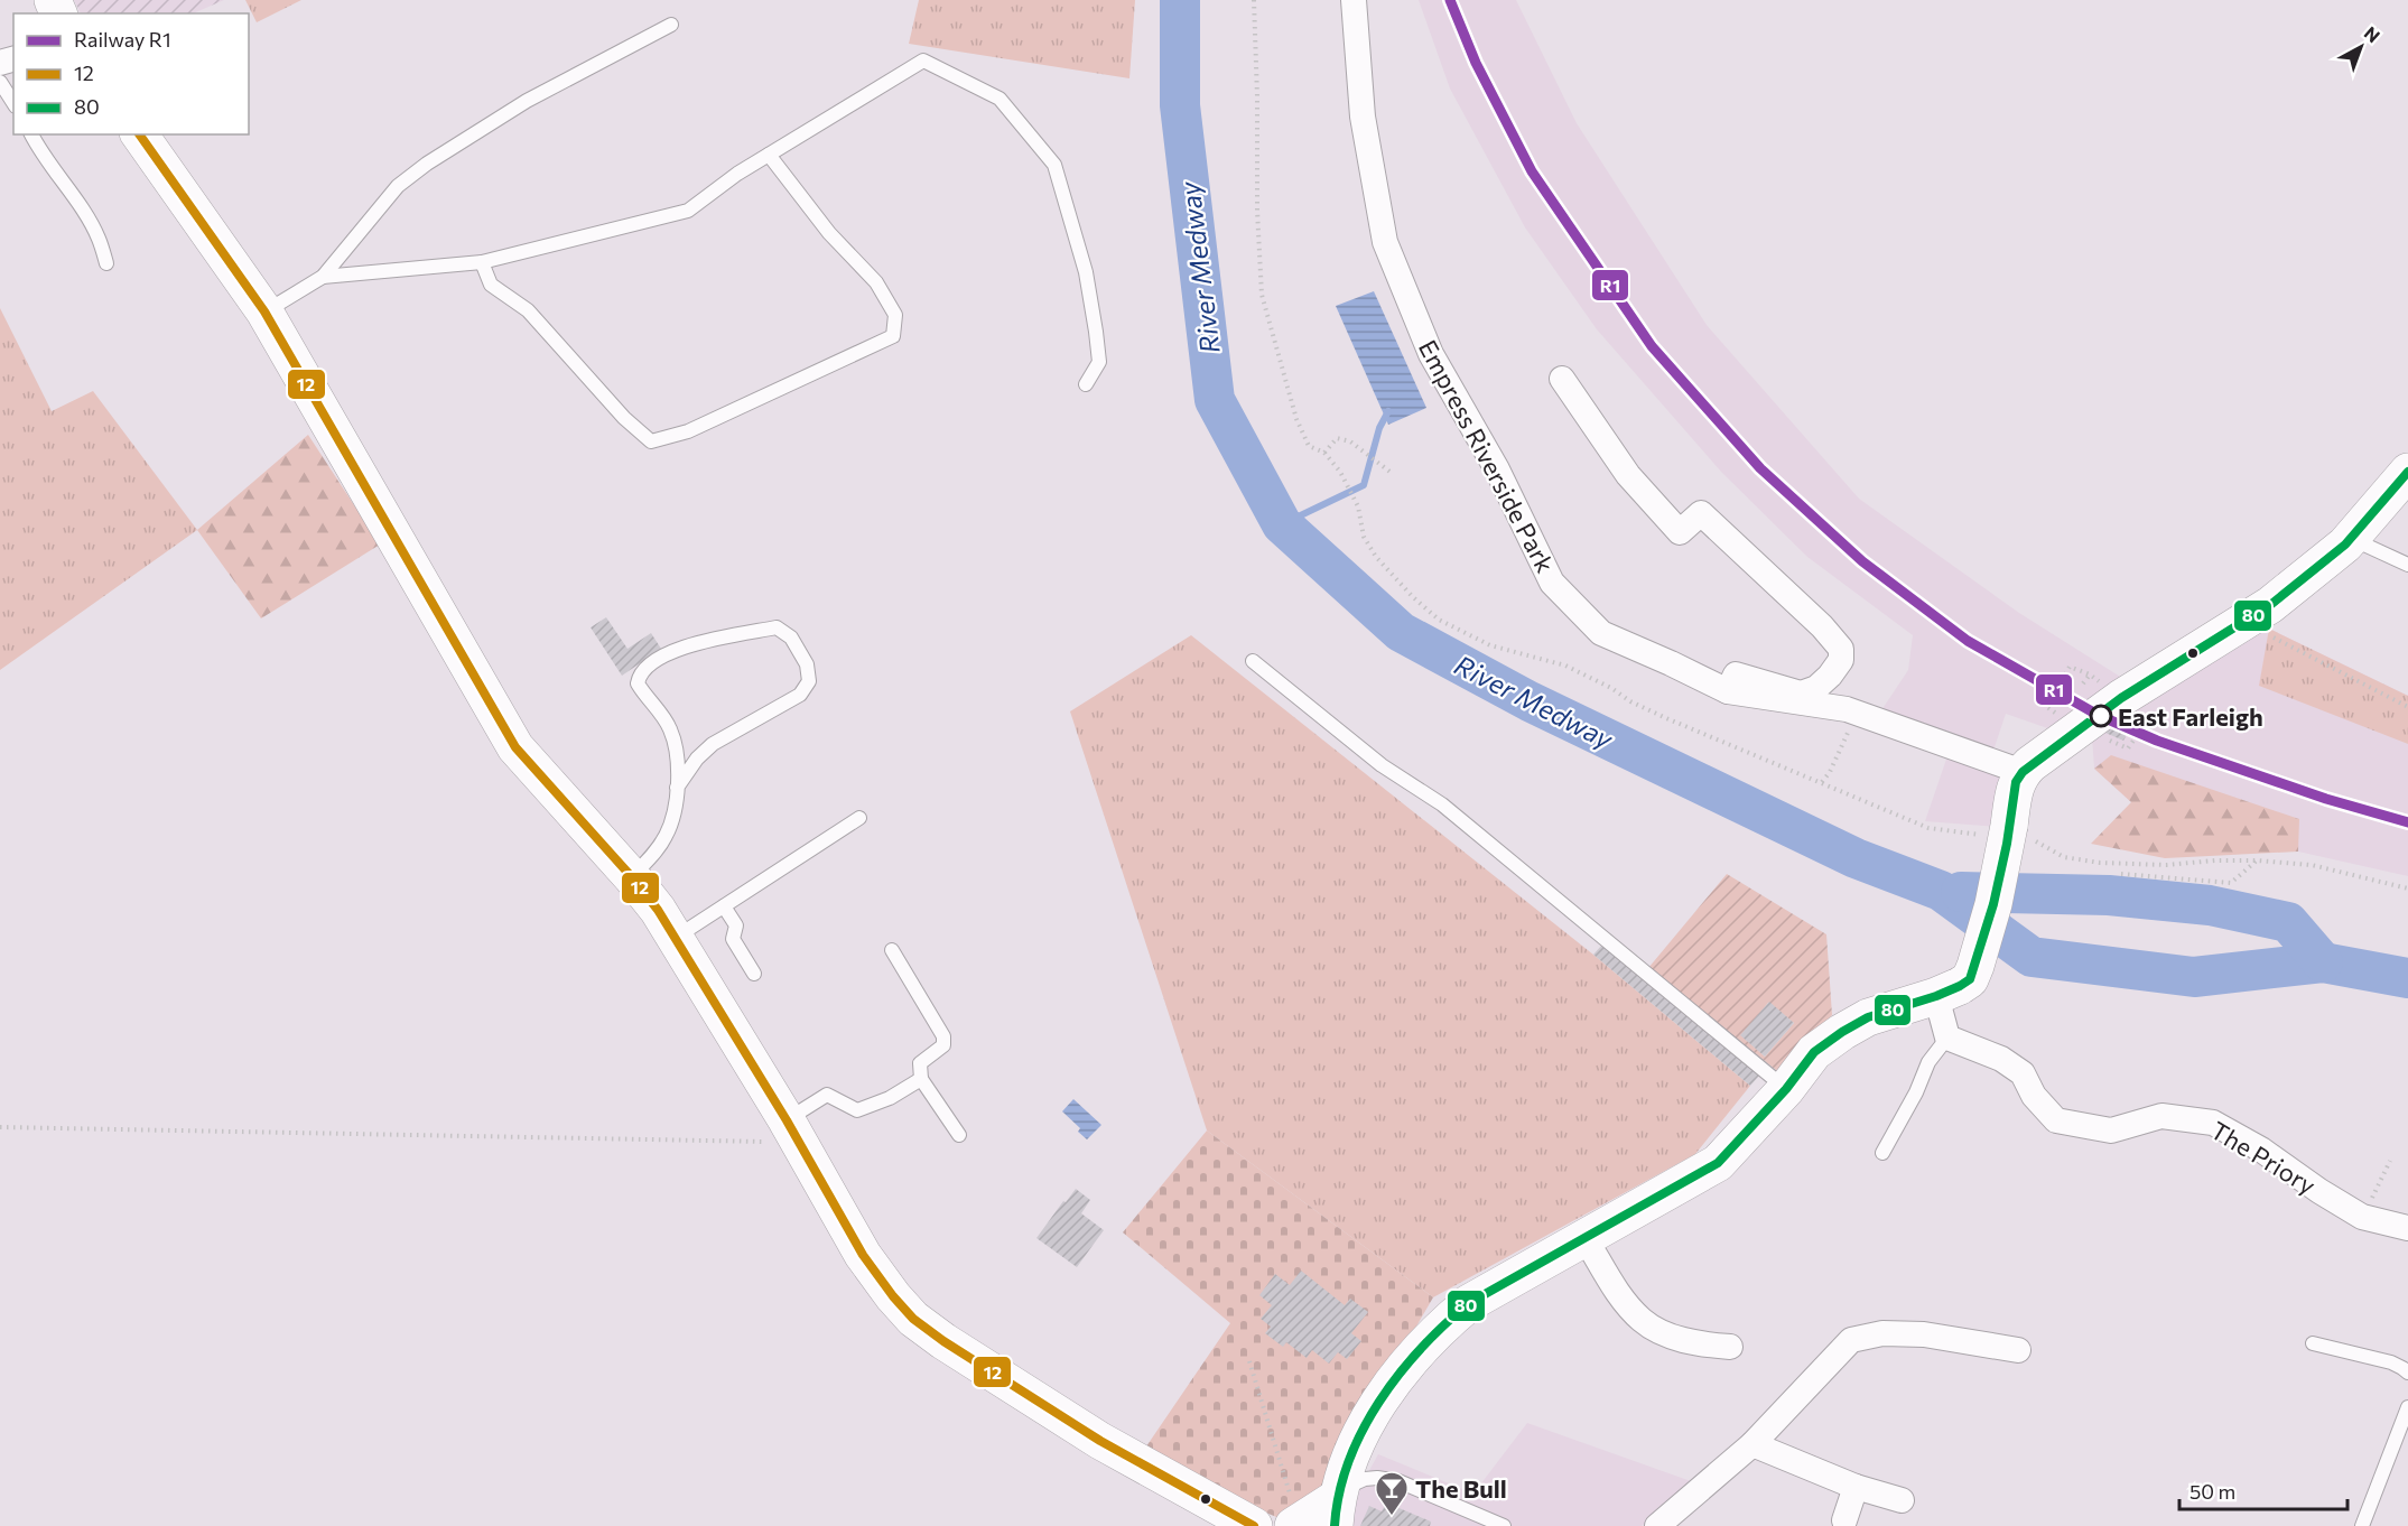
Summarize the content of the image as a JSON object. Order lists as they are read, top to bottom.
{
  "streets": {
    "street": ["Empress Riverside Park", "The Priory"]
  },
  "water": ["River Medway"],
  "places": {
    "other": ["East Farleigh"],
    "bar": ["The Bull"]
  },
  "lines": ["rail line R1", "transit line 12", "transit line 80"],
  "legend": ["Railway R1", "12", "80"],
  "scale_bar": "50 m",
  "north": "top right"
}
